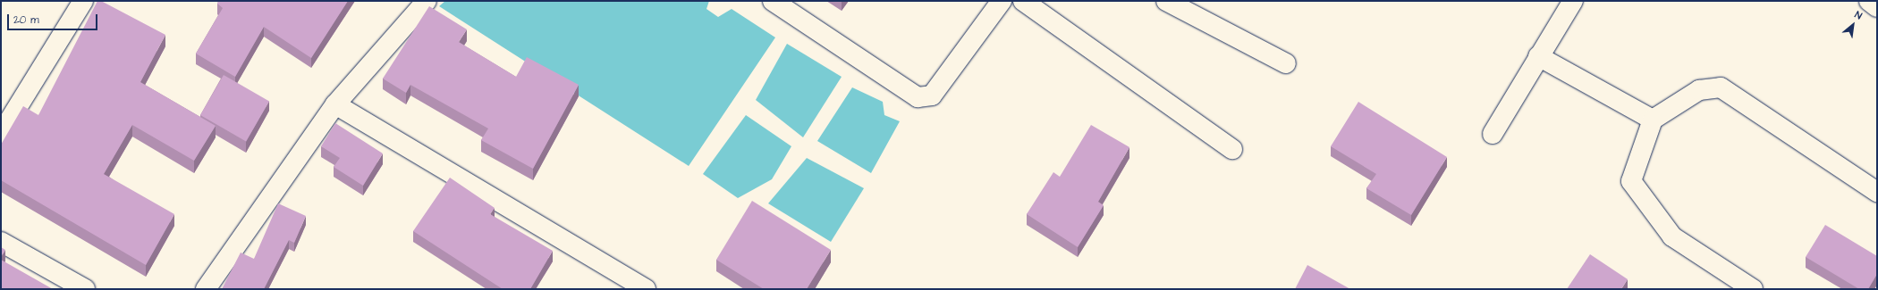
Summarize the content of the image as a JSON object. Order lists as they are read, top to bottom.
{
  "scale_bar": "20 m",
  "north": "top right"
}
